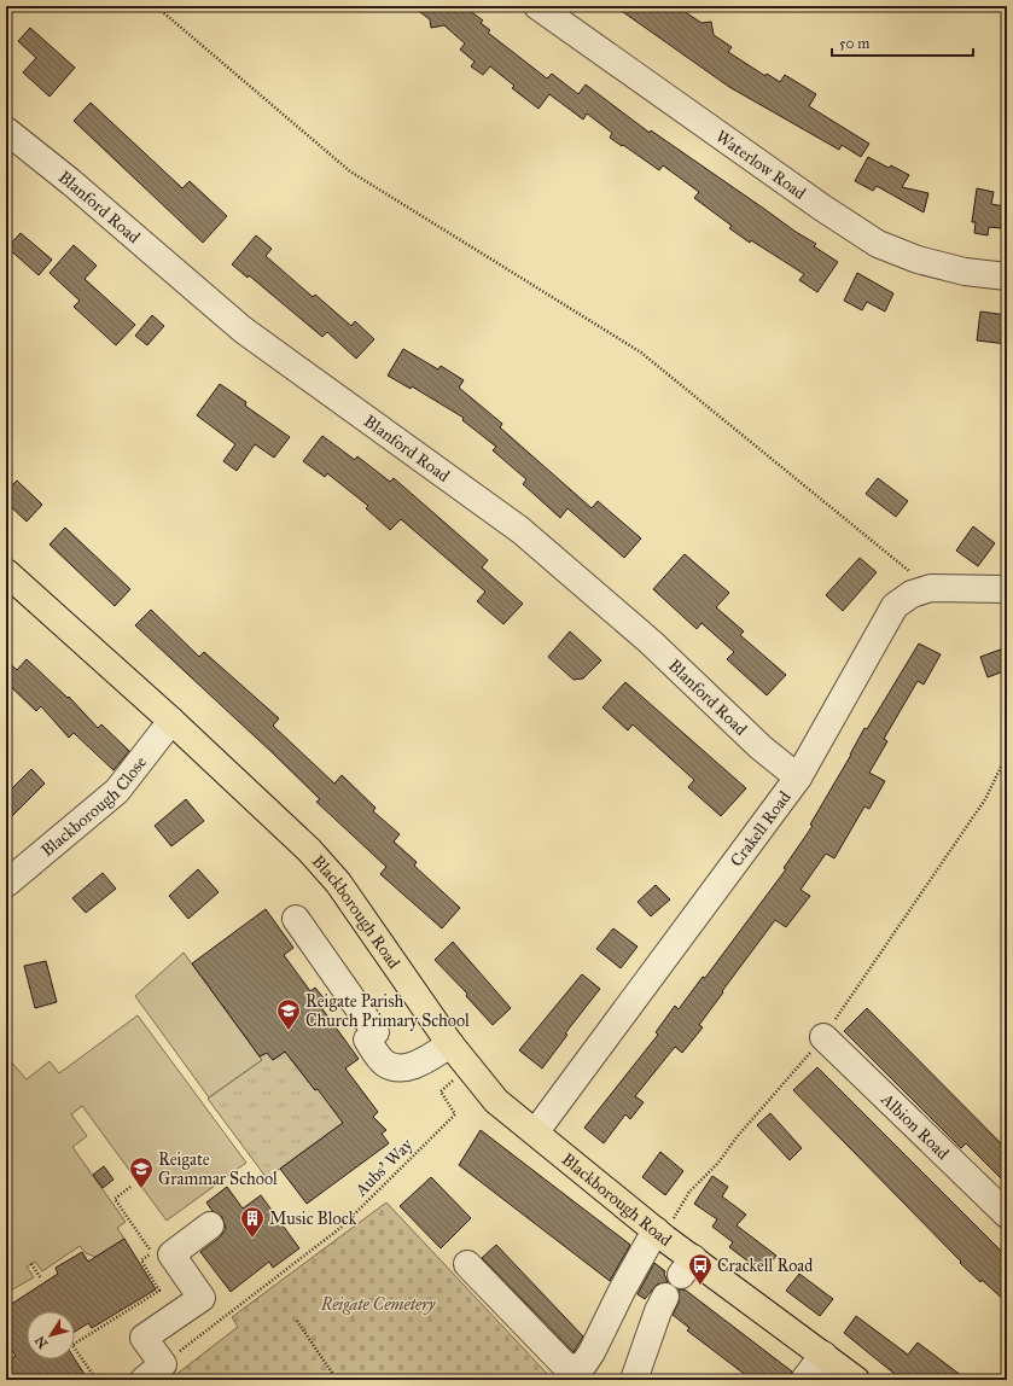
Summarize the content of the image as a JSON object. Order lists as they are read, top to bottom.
{
  "streets": {
    "main road": ["Blackborough Road"],
    "street": [
      "Waterlow Road",
      "Blanford Road",
      "Blackborough Close",
      "Crakell Road",
      "Albion Road"
    ],
    "path": ["Aubs' Way"]
  },
  "crossings": [
    ["Blanford Road", "Crakell Road"],
    ["Blackborough Close", "Blackborough Road"],
    ["Crakell Road", "Blackborough Road"],
    ["Blackborough Road", "Aubs' Way"]
  ],
  "parks": ["Reigate Cemetery"],
  "places": {
    "school or university": ["Reigate Parish Church Primary School", "Reigate Grammar School"],
    "building": ["Music Block"],
    "bus stop": ["Crackell Road"]
  },
  "scale_bar": "50 m",
  "north": "bottom left"
}
